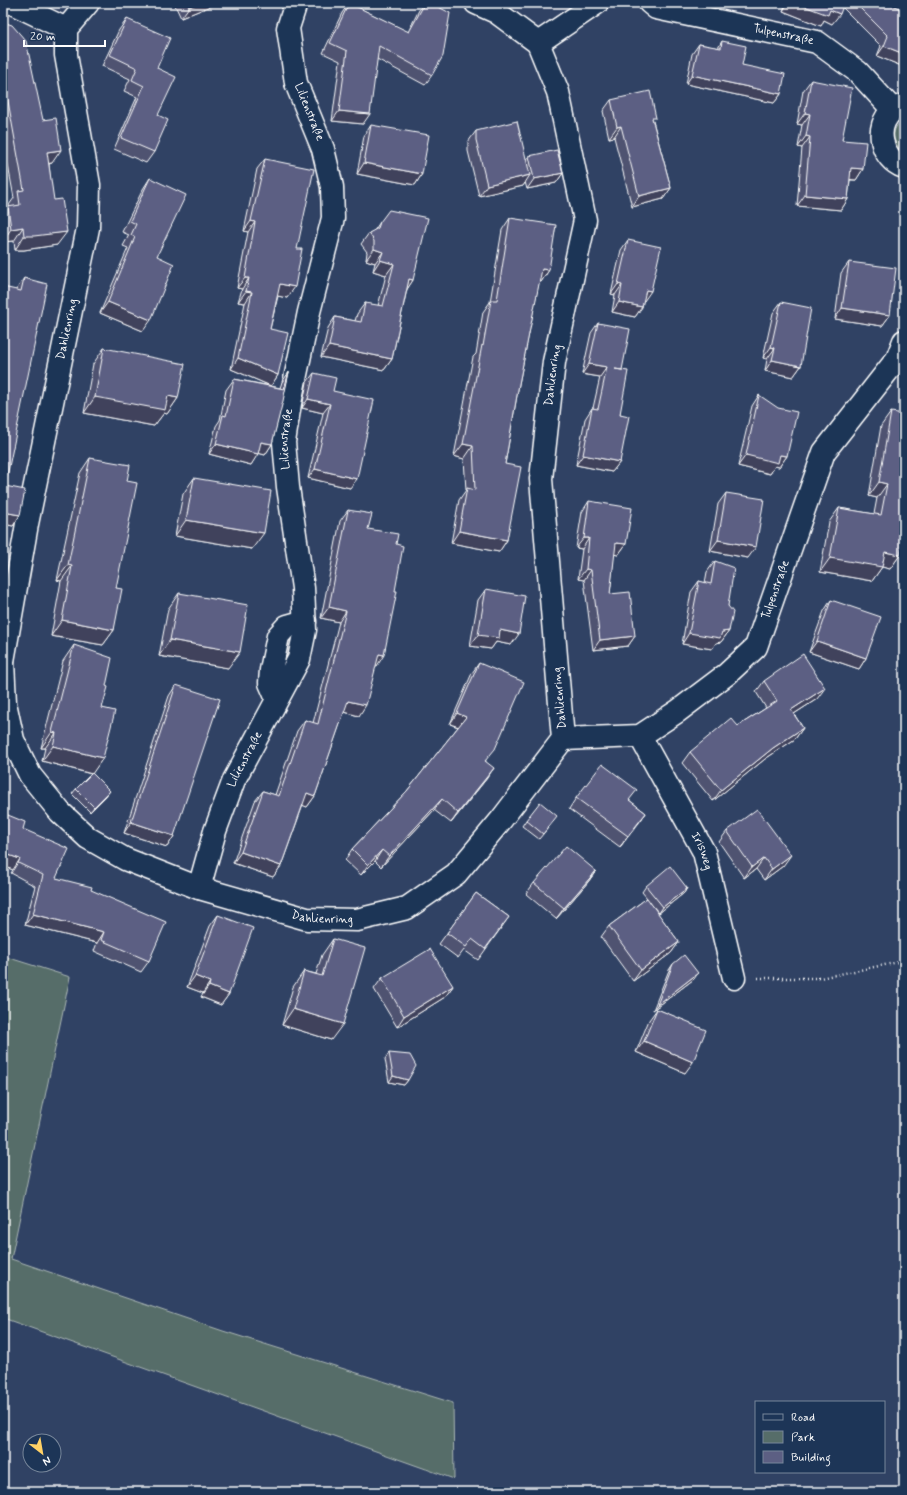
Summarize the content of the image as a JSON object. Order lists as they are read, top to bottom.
{
  "streets": {
    "street": [
      "Tulpenstraße",
      "Lilienstraße",
      "Dahlienring",
      "Irisweg"
    ]
  },
  "crossings": [
    ["Tulpenstraße", "Irisweg"],
    ["Lilienstraße", "Dahlienring"]
  ],
  "legend": ["Road", "Park", "Building"],
  "scale_bar": "20 m",
  "north": "bottom right"
}
